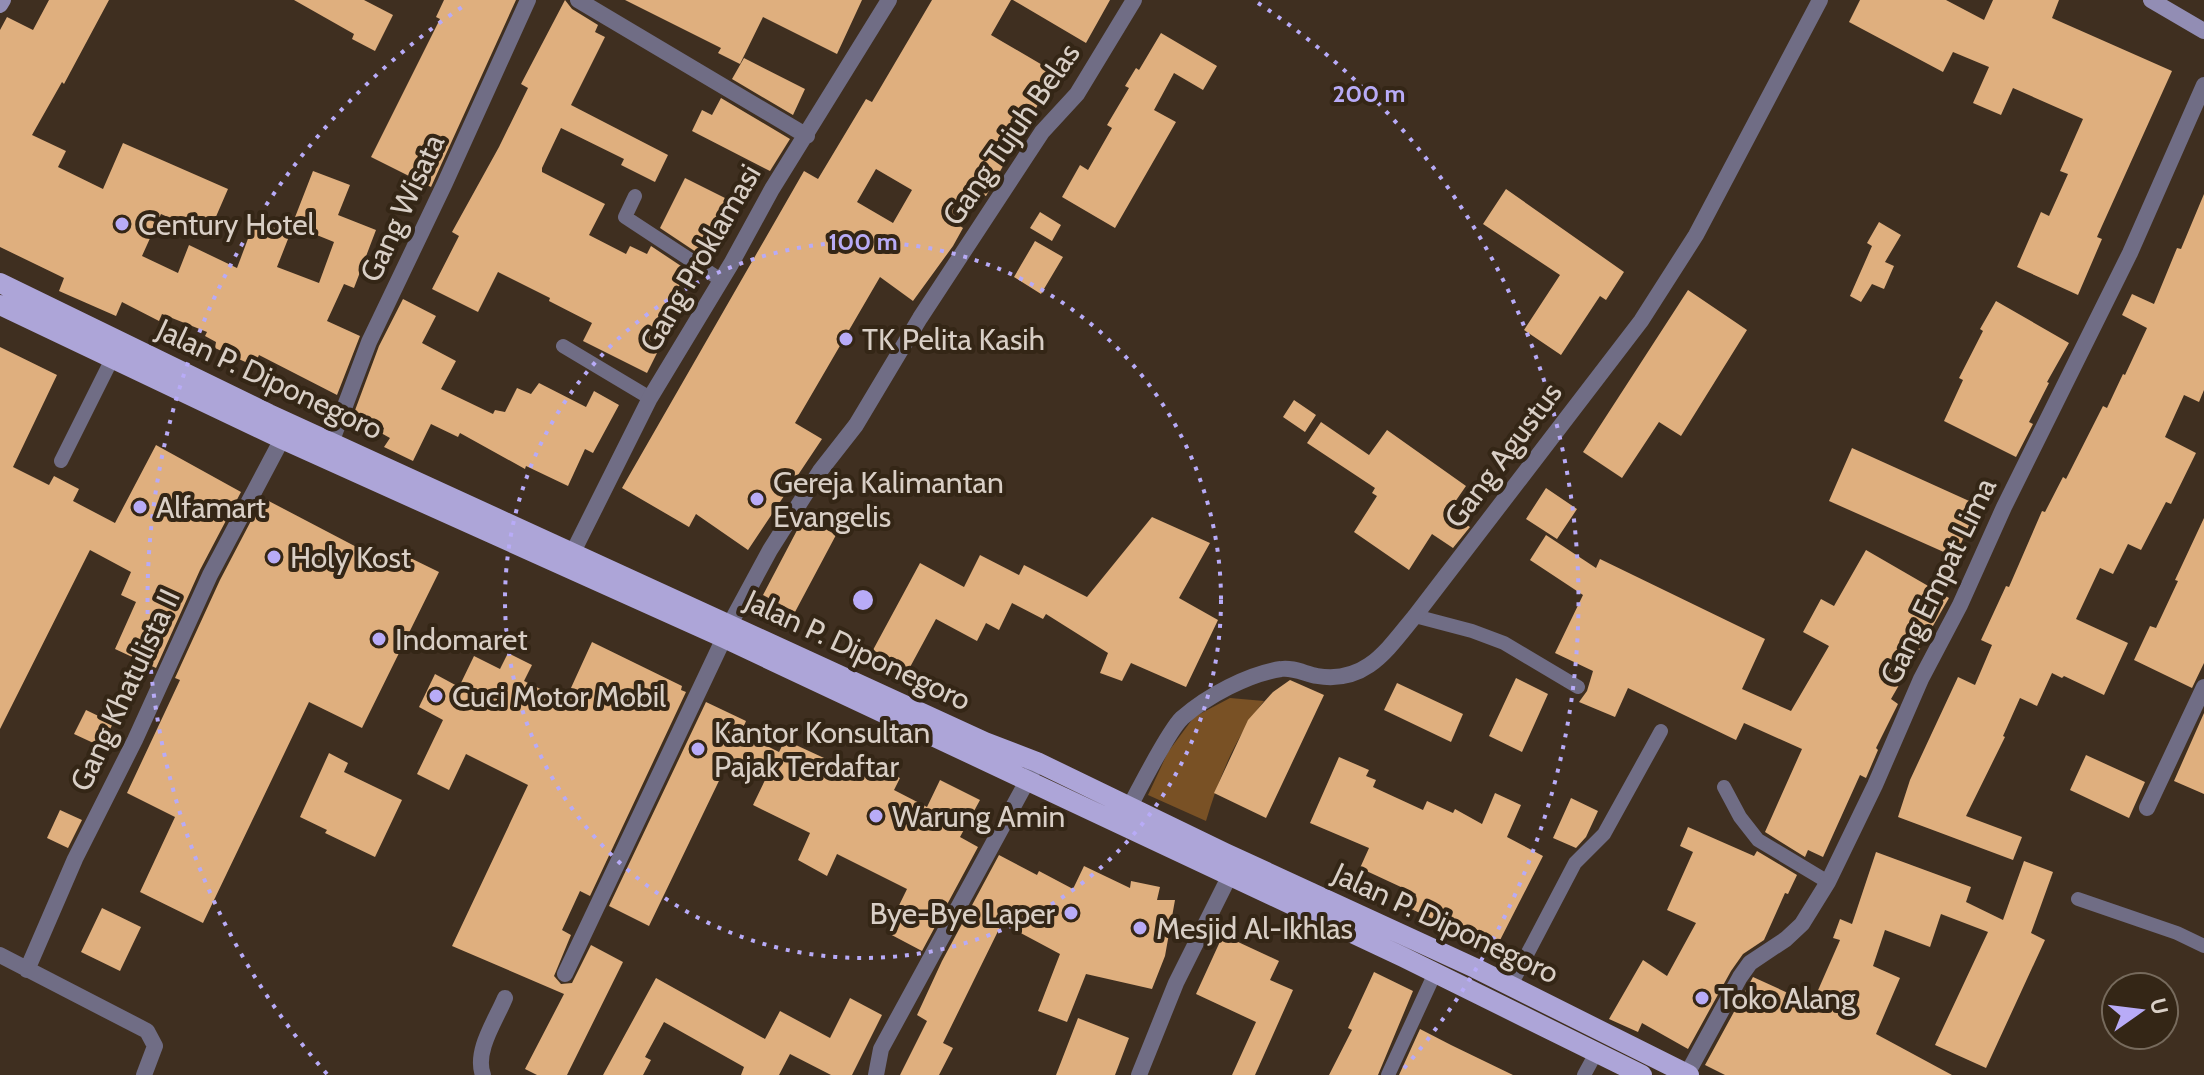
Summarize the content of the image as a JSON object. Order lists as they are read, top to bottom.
{
  "streets": {
    "main road": ["Jalan P. Diponegoro"],
    "street": [
      "Gang Tujuh Belas",
      "Gang Wisata",
      "Gang Proklamasi",
      "Gang Agustus",
      "Gang Empat Lima",
      "Gang Khatulista II"
    ]
  },
  "crossings": [
    ["Gang Tujuh Belas", "Jalan P. Diponegoro"],
    ["Gang Wisata", "Jalan P. Diponegoro"],
    ["Gang Proklamasi", "Jalan P. Diponegoro"],
    ["Jalan P. Diponegoro", "Gang Agustus"],
    ["Jalan P. Diponegoro", "Gang Empat Lima"],
    ["Jalan P. Diponegoro", "Gang Khatulista II"]
  ],
  "places": [
    "Century Hotel",
    "TK Pelita Kasih",
    "Gereja Kalimantan Evangelis",
    "Alfamart",
    "Holy Kost",
    "Indomaret",
    "Cuci Motor Mobil",
    "Kantor Konsultan Pajak Terdaftar",
    "Warung Amin",
    "Bye-Bye Laper",
    "Mesjid Al-Ikhlas",
    "Toko Alang"
  ],
  "north": "right",
  "rings": ["200 m", "100 m"]
}
